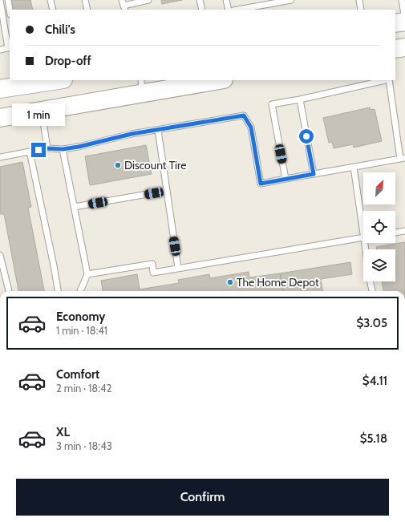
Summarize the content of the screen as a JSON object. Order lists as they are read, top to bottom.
{
  "places": ["Discount Tire", "The Home Depot"],
  "north": "top right",
  "page": {
    "banner": ["Chili's", "Drop-off"],
    "bubble": "1 min",
    "list": [
      {
        "name": "Economy",
        "note": "1 min · 18:41",
        "value": "$3.05"
      },
      {
        "name": "Comfort",
        "note": "2 min · 18:42",
        "value": "$4.11"
      },
      {
        "name": "XL",
        "note": "3 min · 18:43",
        "value": "$5.18"
      }
    ],
    "buttons": "Confirm"
  }
}
